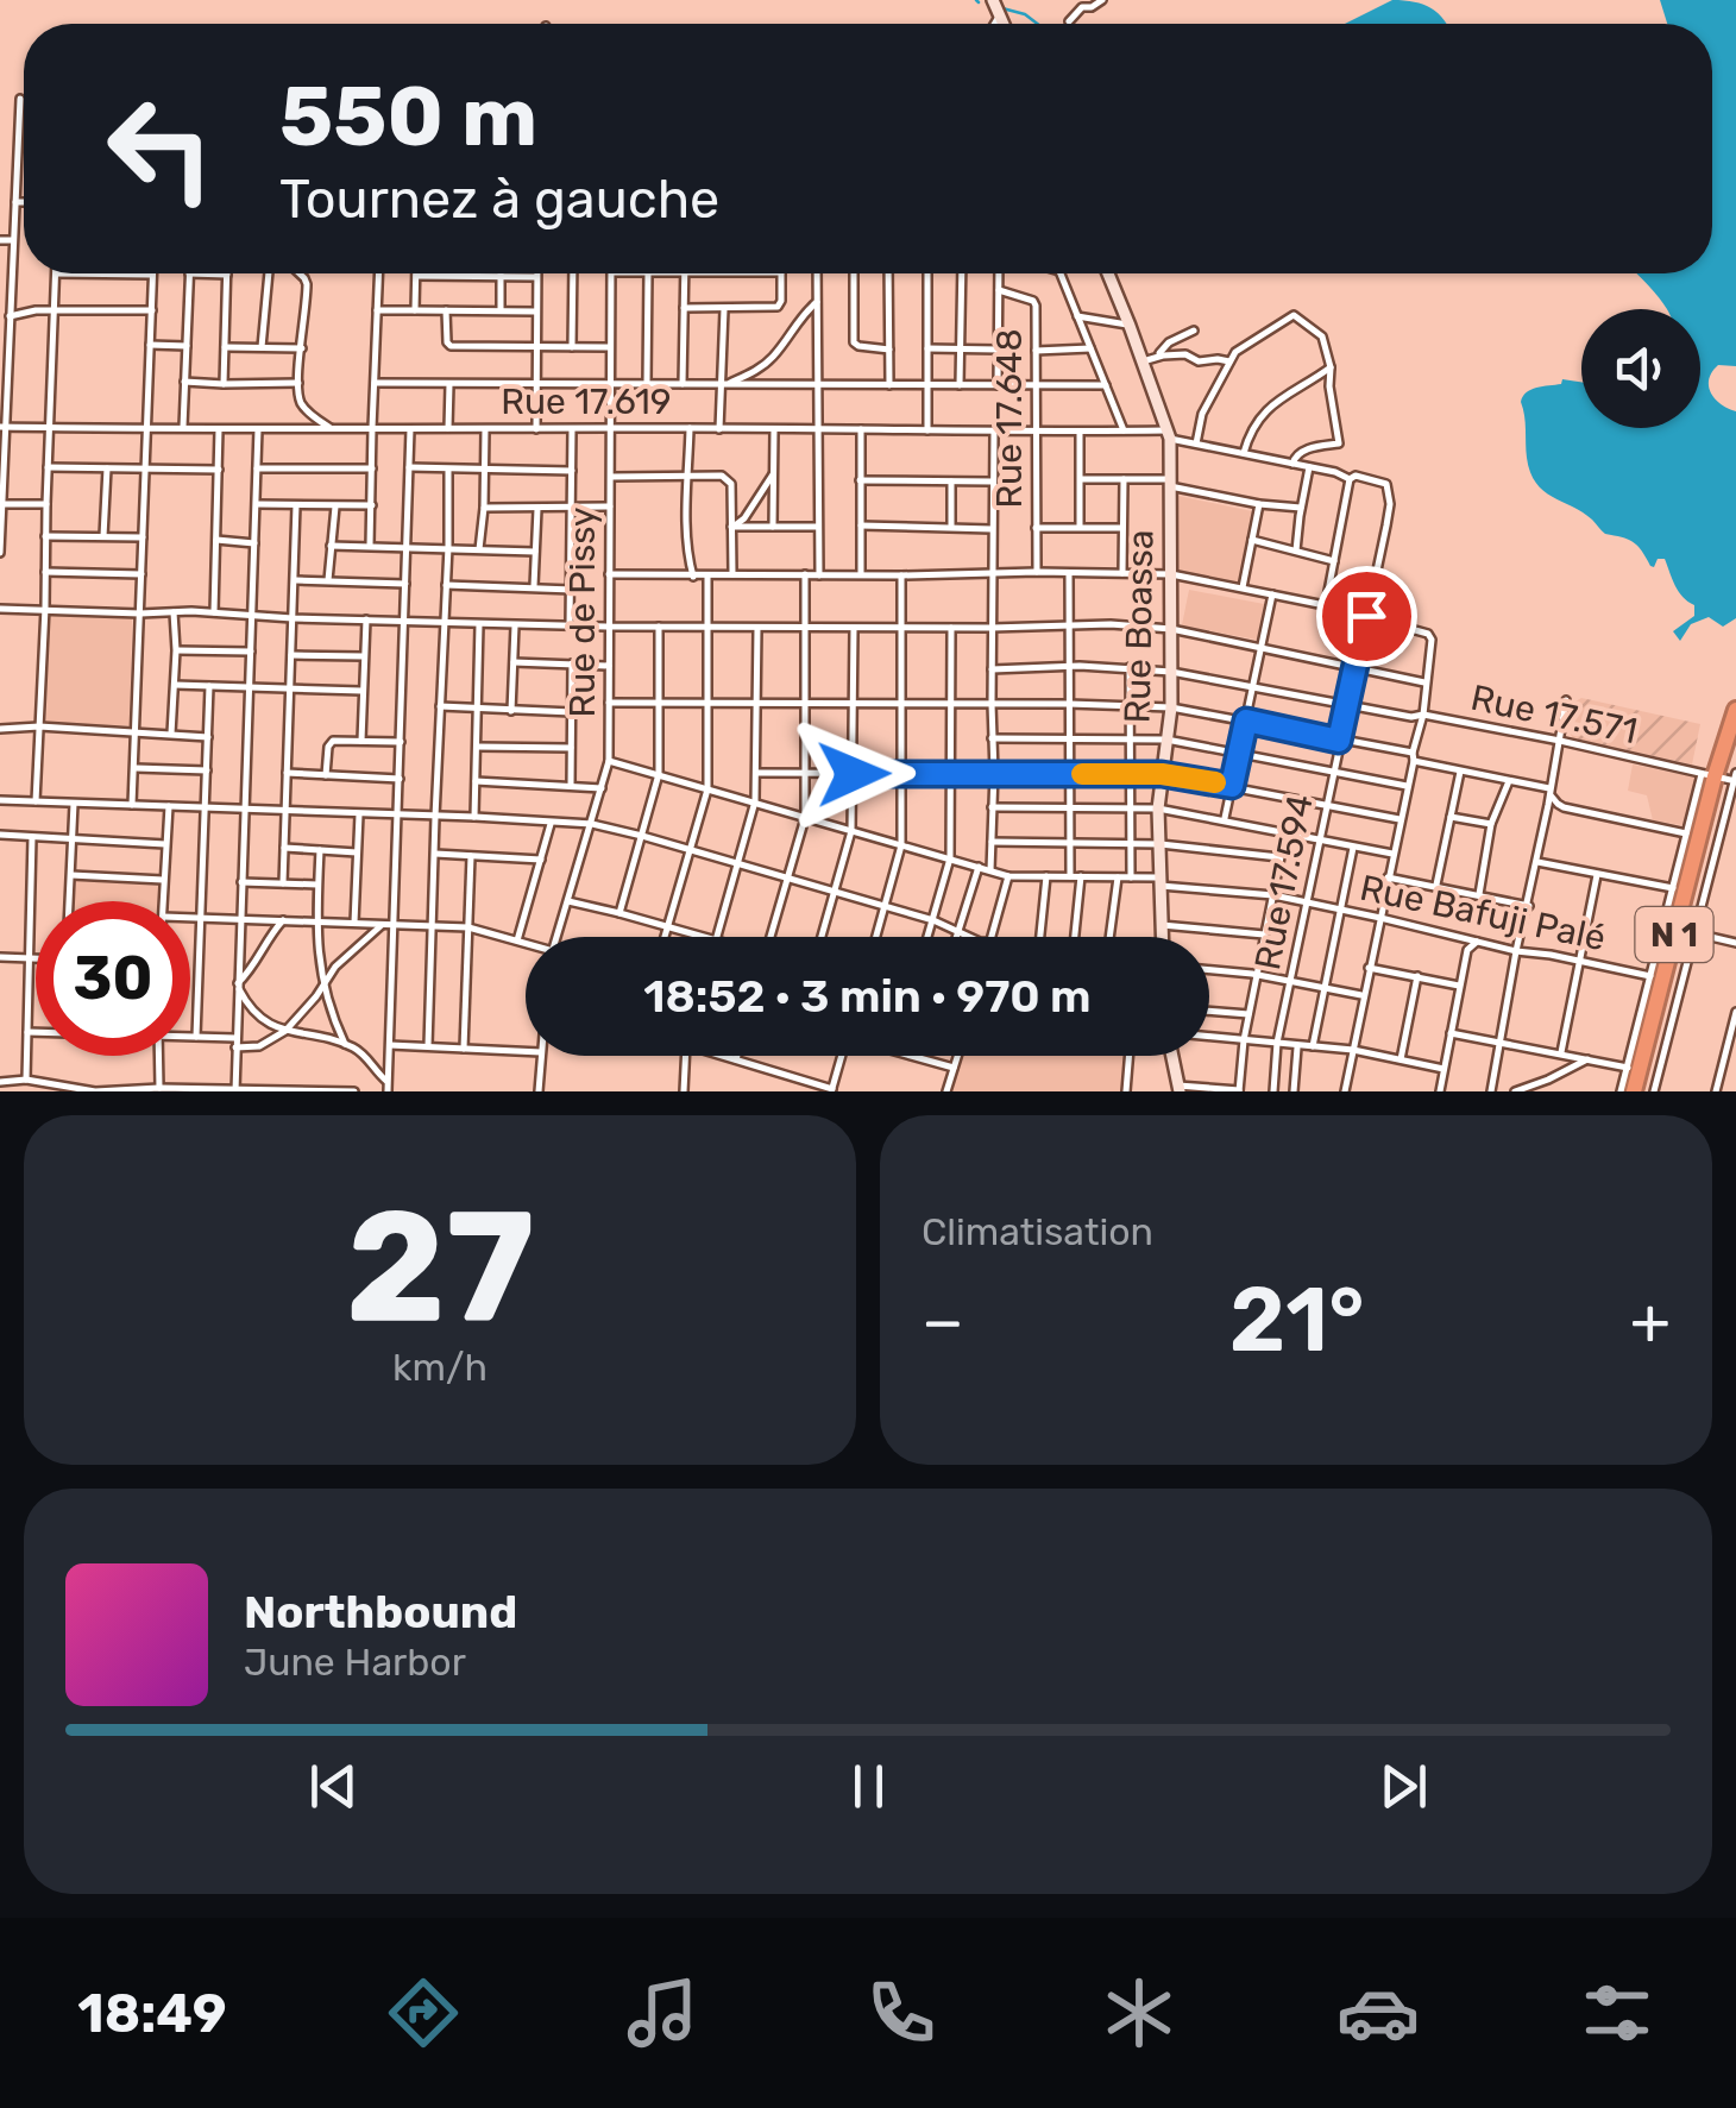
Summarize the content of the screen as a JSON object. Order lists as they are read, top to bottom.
{
  "streets": {
    "highway": ["N 1"],
    "street": [
      "Rue 17.619",
      "Rue 17.648",
      "Rue de Pissy",
      "Rue Boassa",
      "Rue 17.571",
      "Rue 17.594",
      "Rue Bafuji Palé"
    ]
  },
  "crossings": [
    ["Rue 17.619", "Rue 17.648"],
    ["Rue 17.619", "Rue de Pissy"],
    ["Rue 17.619", "Rue Boassa"],
    ["Rue 17.619", "Rue 17.594"],
    ["Rue de Pissy", "Rue Bafuji Palé"],
    ["Rue Boassa", "Rue 17.571"],
    ["Rue Boassa", "Rue 17.594"],
    ["Rue Boassa", "Rue Bafuji Palé"],
    ["Rue 17.571", "Rue 17.594"],
    ["Rue 17.571", "N 1"],
    ["Rue 17.594", "Rue Bafuji Palé"]
  ],
  "page": {
    "turn": ["550 m", "Tournez à gauche"],
    "limit": "30",
    "trip": "18:52 · 3 min · 970 m",
    "tile": [
      ["27", "km/h"],
      "Climatisation"
    ],
    "heat": ["−", "21°", "+"],
    "song": ["Northbound", "June Harbor"],
    "tabs": "18:49"
  }
}
